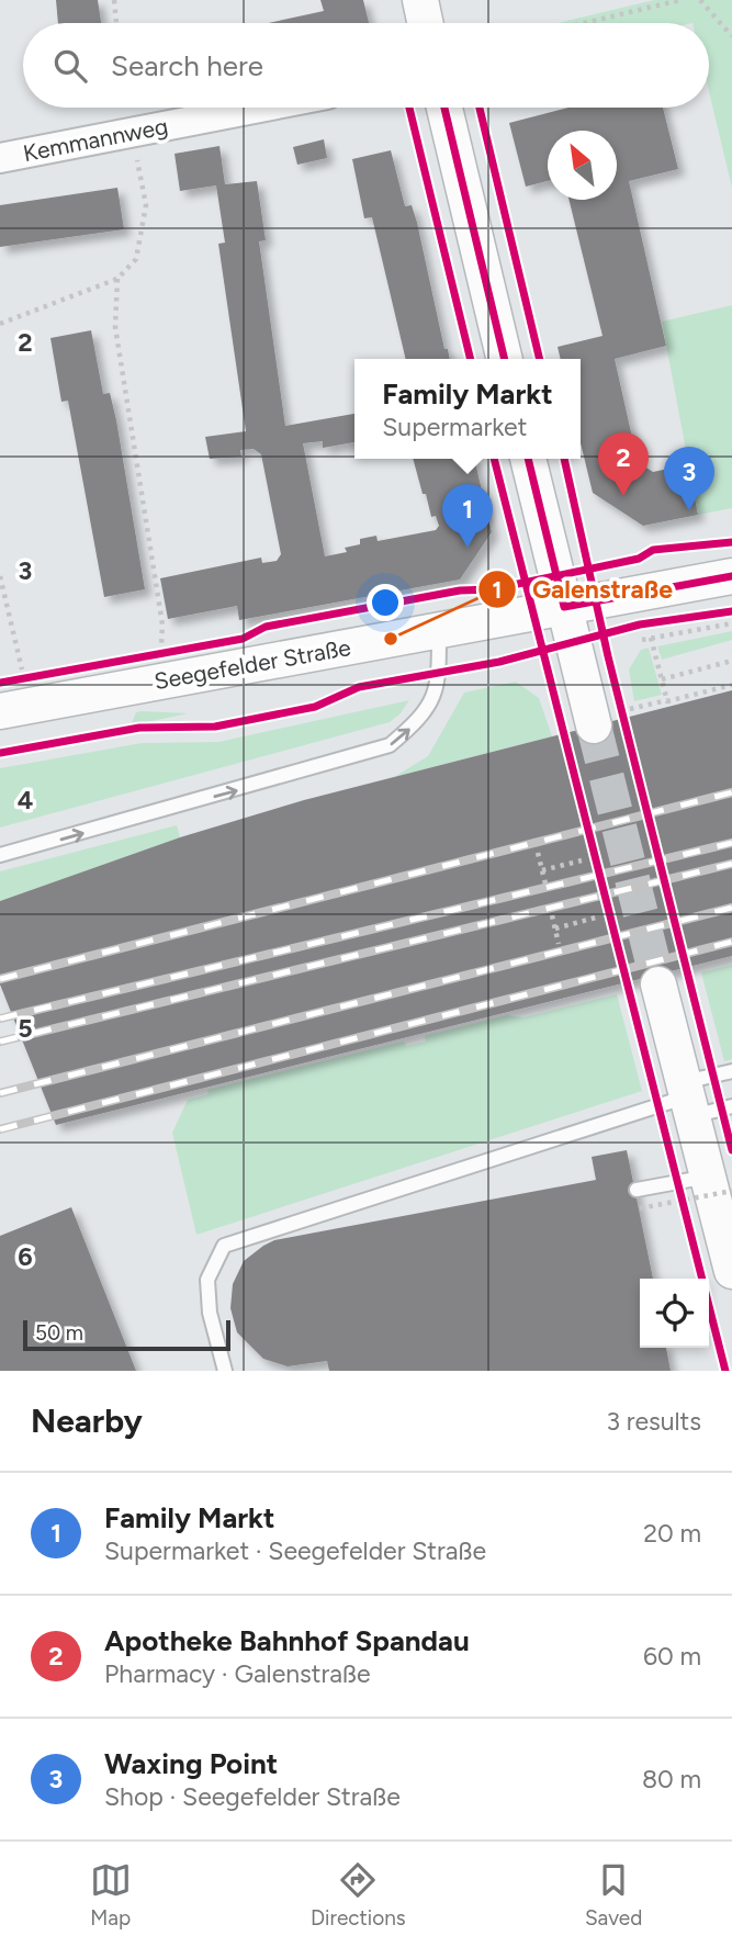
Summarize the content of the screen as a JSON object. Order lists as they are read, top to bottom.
{
  "streets": {
    "street": ["Kemmannweg", "Seegefelder Straße"]
  },
  "places": ["Galenstraße"],
  "scale_bar": "50 m",
  "north": "top left",
  "page": {
    "search": "Search here",
    "popup": ["Family Markt", "Supermarket"],
    "pins": ["2", "3", "1"],
    "scale": "50 m",
    "heading": ["Nearby", "3 results"],
    "list": [
      {
        "mark": "1",
        "name": "Family Markt",
        "note": "Supermarket · Seegefelder Straße",
        "value": "20 m"
      },
      {
        "mark": "2",
        "name": "Apotheke Bahnhof Spandau",
        "note": "Pharmacy · Galenstraße",
        "value": "60 m"
      },
      {
        "mark": "3",
        "name": "Waxing Point",
        "note": "Shop · Seegefelder Straße",
        "value": "80 m"
      }
    ],
    "nav": ["Map", "Directions", "Saved"]
  },
  "grid": {
    "rows": [
      "2",
      "3",
      "4",
      "5",
      "6"
    ]
  }
}
